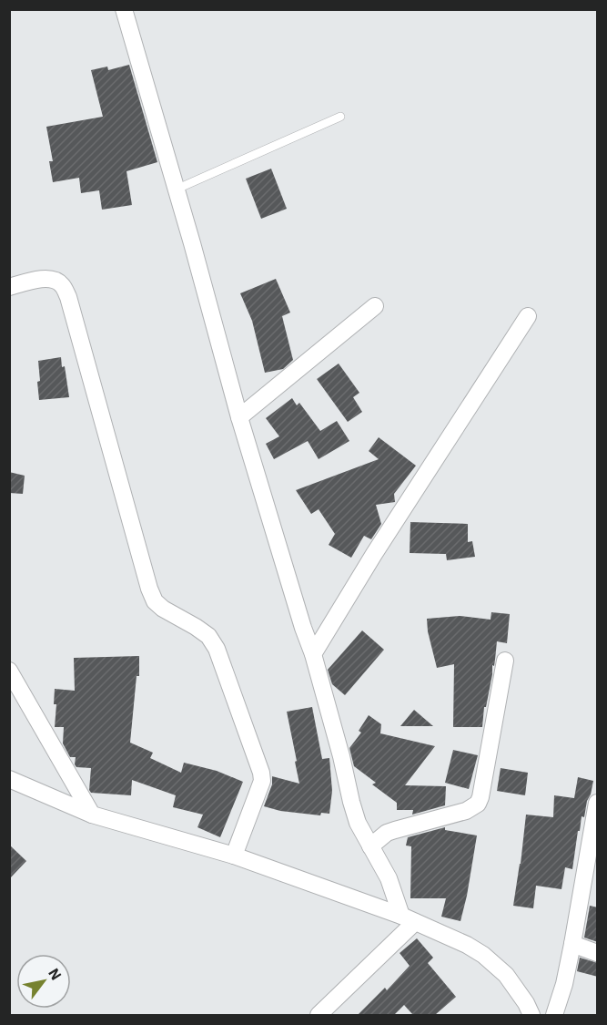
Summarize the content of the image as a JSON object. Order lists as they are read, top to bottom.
{
  "north": "top right"
}
